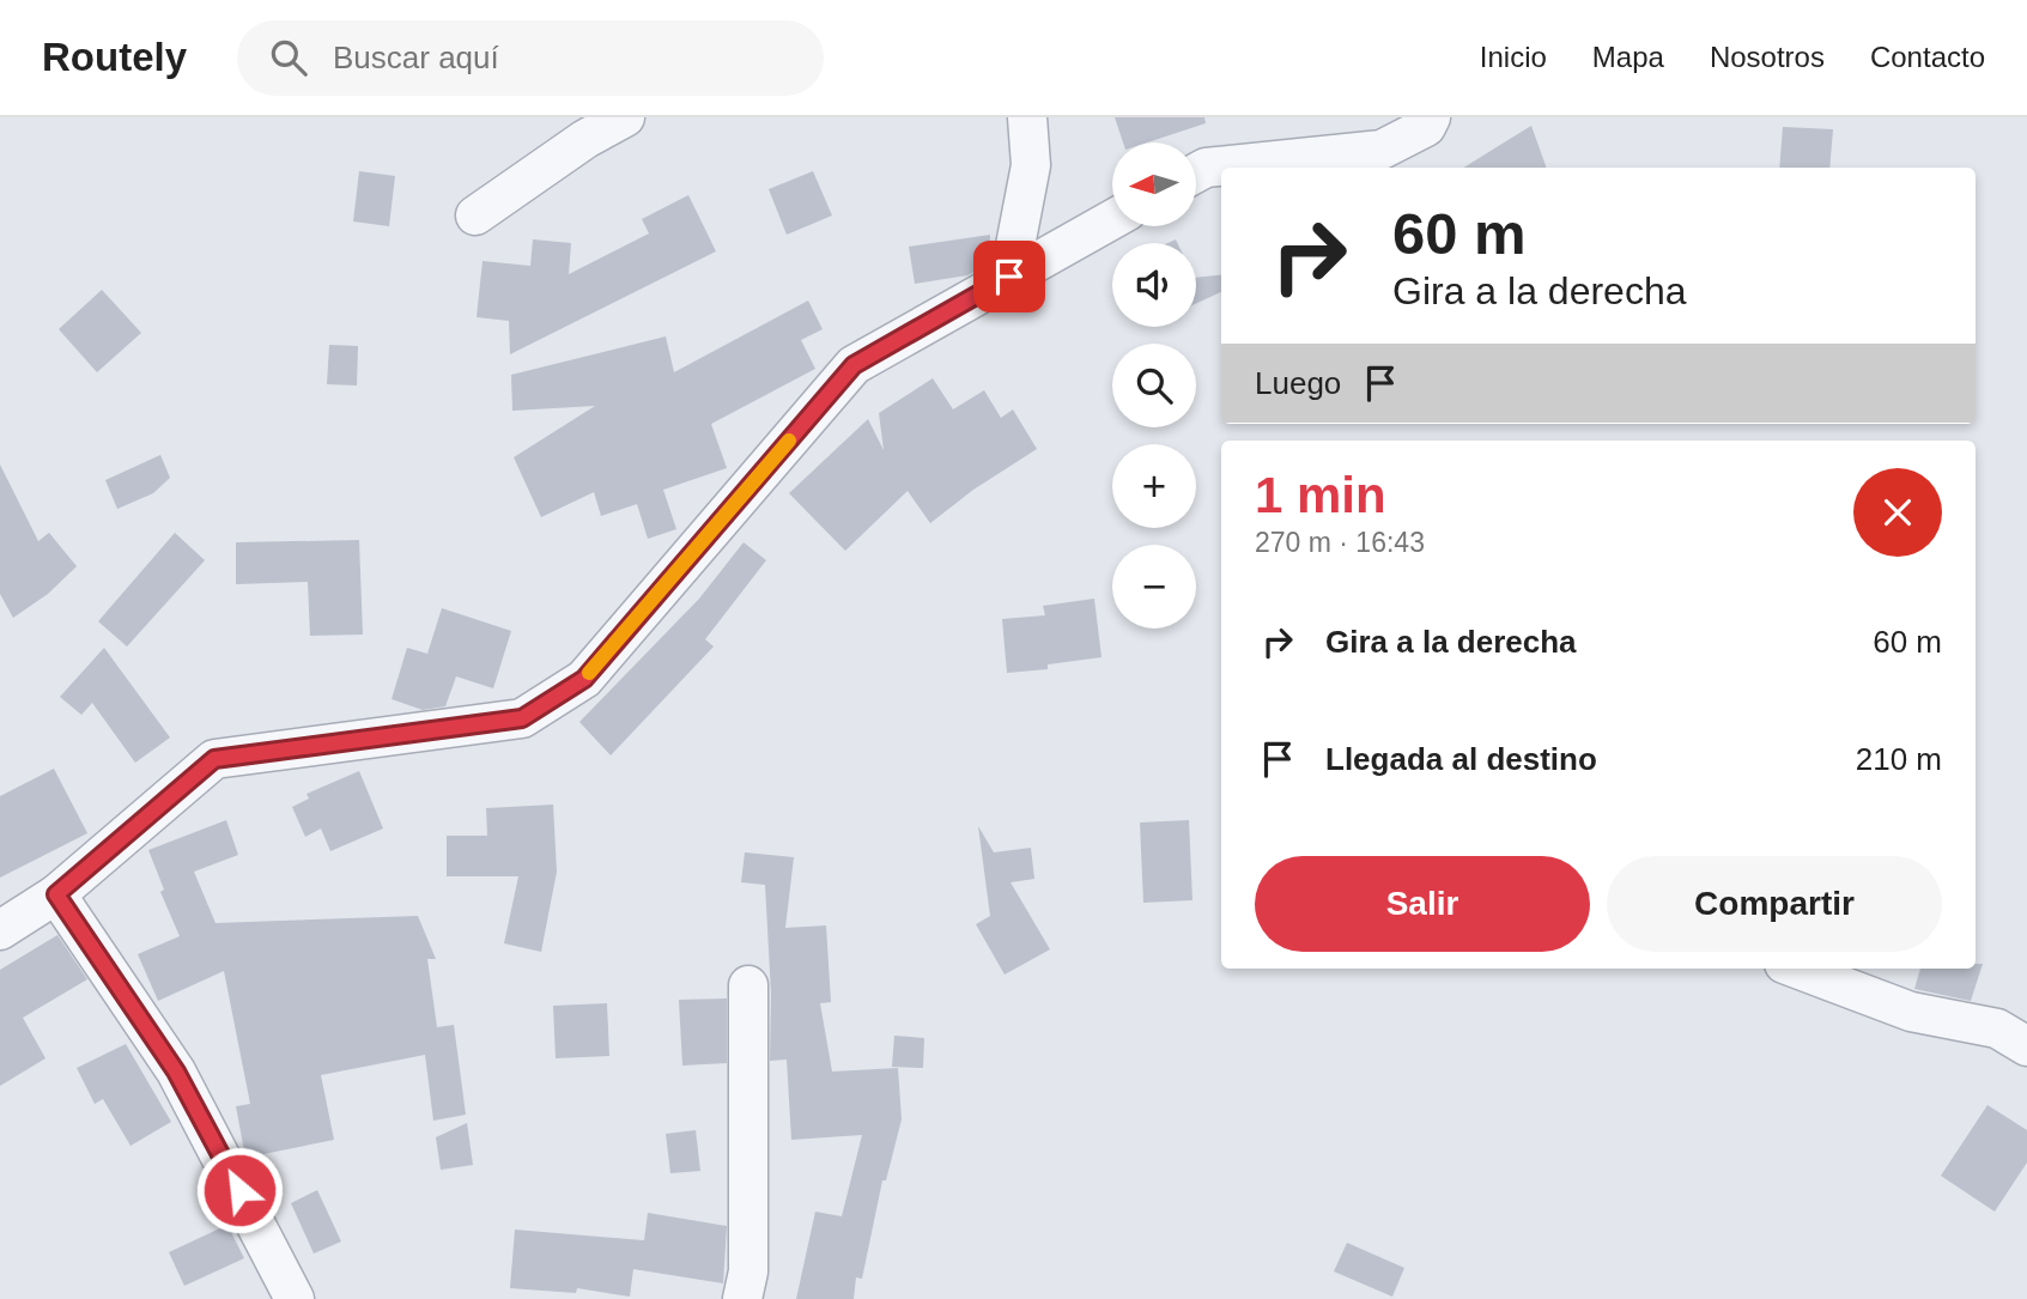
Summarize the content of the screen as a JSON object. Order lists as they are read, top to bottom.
{
  "north": "left",
  "page": {
    "header": "Routely",
    "search": "Buscar aquí",
    "nav": [
      "Inicio",
      "Mapa",
      "Nosotros",
      "Contacto"
    ],
    "map_buttons": ["+", "−"],
    "turn": ["60 m", "Gira a la derecha"],
    "then": "Luego",
    "heading": ["1 min", "270 m · 16:43"],
    "list": [
      {
        "name": "Gira a la derecha",
        "value": "60 m"
      },
      {
        "name": "Llegada al destino",
        "value": "210 m"
      }
    ],
    "buttons": ["Salir", "Compartir"]
  }
}
